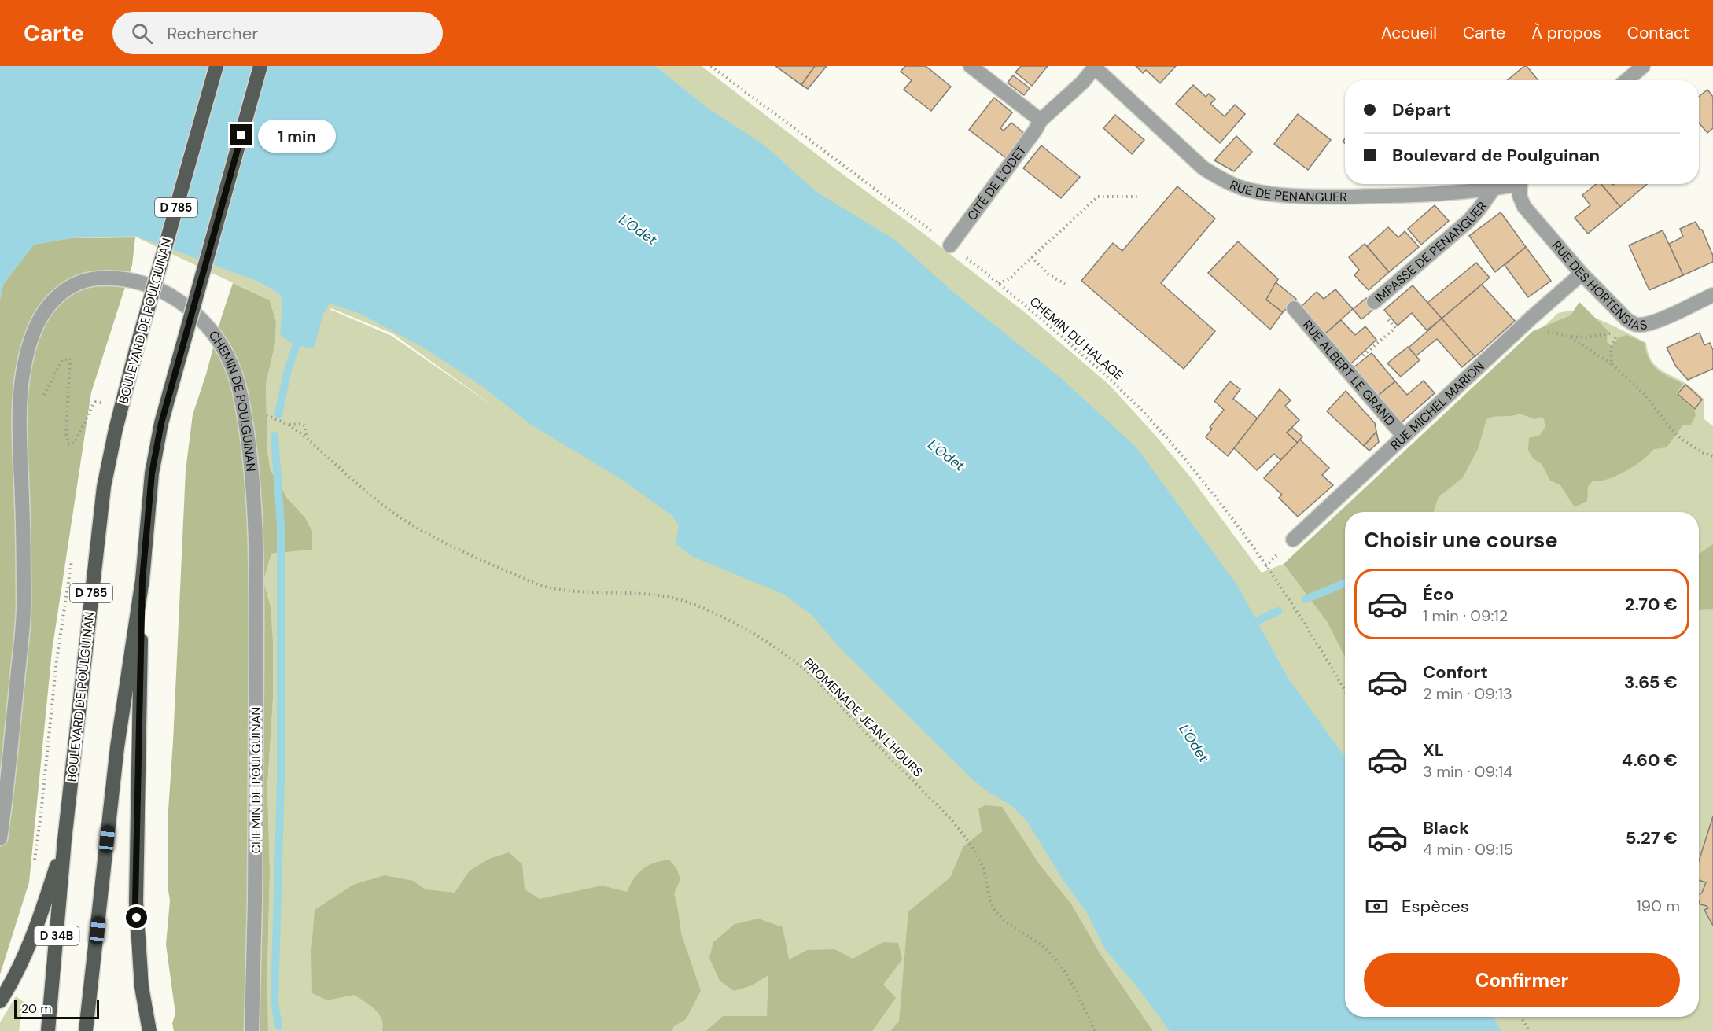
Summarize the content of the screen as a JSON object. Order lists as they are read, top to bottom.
{
  "streets": {
    "main road": ["D 785", "BOULEVARD DE POULGUINAN", "D 34B"],
    "street": [
      "CITÉ DE L'ODET",
      "RUE DE PENANGUER",
      "IMPASSE DE PENANGUER",
      "RUE DES HORTENSIAS",
      "RUE ALBERT LE GRAND",
      "CHEMIN DE POULGUINAN",
      "RUE MICHEL MARION"
    ],
    "path": ["CHEMIN DU HALAGE", "PROMENADE JEAN L'HOURS"]
  },
  "crossings": [
    ["CITÉ DE L'ODET", "RUE DE PENANGUER"],
    ["CITÉ DE L'ODET", "CHEMIN DU HALAGE"],
    ["RUE DE PENANGUER", "IMPASSE DE PENANGUER"],
    ["D 785", "BOULEVARD DE POULGUINAN"],
    ["IMPASSE DE PENANGUER", "RUE ALBERT LE GRAND"],
    ["RUE DES HORTENSIAS", "RUE MICHEL MARION"],
    ["RUE ALBERT LE GRAND", "RUE MICHEL MARION"],
    ["CHEMIN DE POULGUINAN", "PROMENADE JEAN L'HOURS"]
  ],
  "water": ["L'Odet"],
  "scale_bar": "20 m",
  "page": {
    "header": "Carte",
    "search": "Rechercher",
    "nav": [
      "Accueil",
      "Carte",
      "À propos",
      "Contact"
    ],
    "banner": ["Départ", "Boulevard de Poulguinan"],
    "bubble": "1 min",
    "heading": "Choisir une course",
    "list": [
      {
        "name": "Éco",
        "note": "1 min · 09:12",
        "value": "2.70 €"
      },
      {
        "name": "Confort",
        "note": "2 min · 09:13",
        "value": "3.65 €"
      },
      {
        "name": "XL",
        "note": "3 min · 09:14",
        "value": "4.60 €"
      },
      {
        "name": "Black",
        "note": "4 min · 09:15",
        "value": "5.27 €"
      }
    ],
    "pay": ["Espèces", "190 m"],
    "buttons": "Confirmer",
    "scale": "20 m"
  }
}
